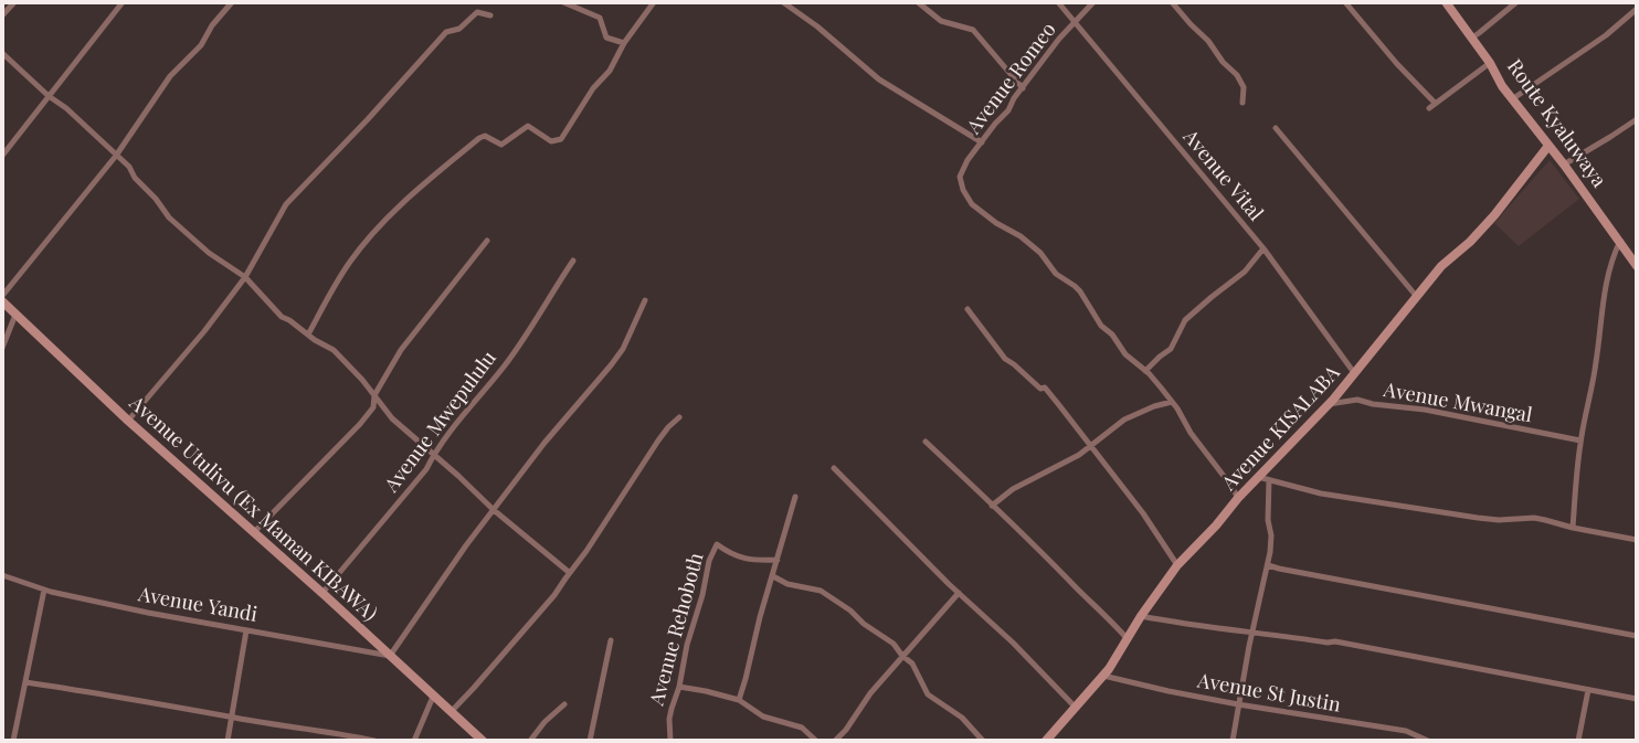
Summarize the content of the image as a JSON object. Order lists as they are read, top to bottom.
{
  "streets": {
    "street": [
      "Avenue Romeo",
      "Route Kyaluwaya",
      "Avenue Vital",
      "Avenue Mwangal",
      "Avenue Mwepululu",
      "Avenue KISALABA",
      "Avenue Utulivu (Ex Maman KIBAWA)",
      "Avenue Yandi",
      "Avenue Rehoboth",
      "Avenue St Justin"
    ]
  },
  "crossings": [
    ["Avenue Romeo", "Avenue Vital"],
    ["Route Kyaluwaya", "Avenue KISALABA"],
    ["Avenue Vital", "Avenue KISALABA"],
    ["Avenue Mwangal", "Avenue KISALABA"],
    ["Avenue Mwepululu", "Avenue Utulivu (Ex Maman KIBAWA)"],
    ["Avenue KISALABA", "Avenue St Justin"],
    ["Avenue Utulivu (Ex Maman KIBAWA)", "Avenue Yandi"]
  ]
}
